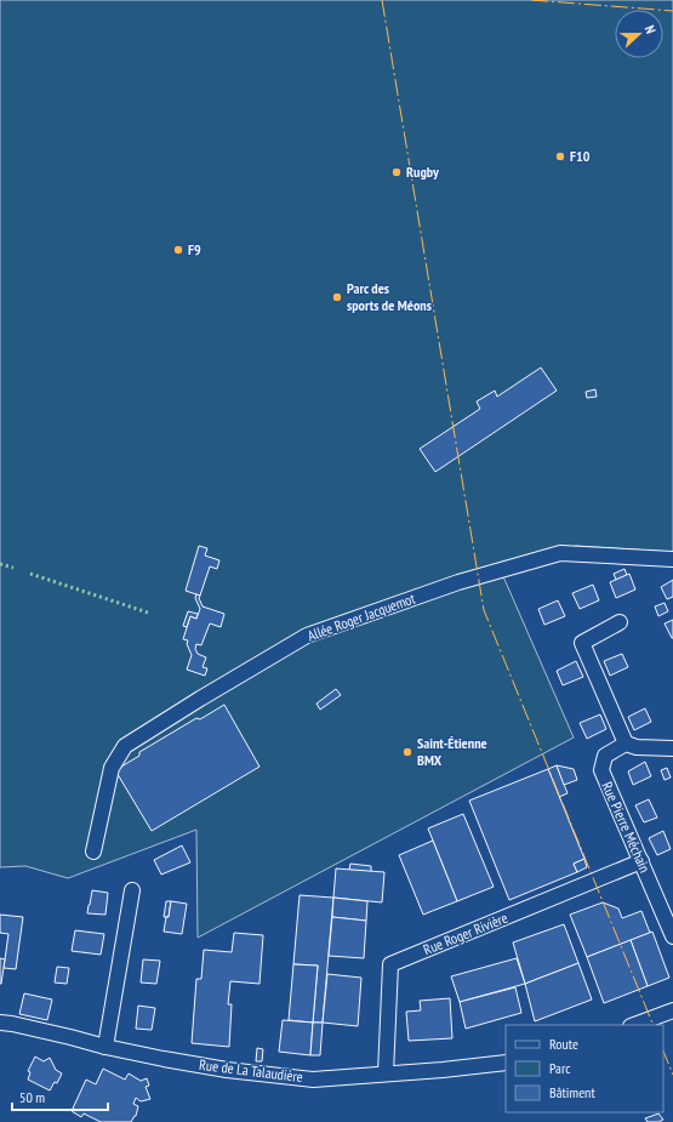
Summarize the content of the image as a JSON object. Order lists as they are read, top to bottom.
{
  "streets": {
    "street": [
      "Allée Roger Jacquemot",
      "Rue Pierre Méchain",
      "Rue Roger Rivière",
      "Rue de La Talaudière"
    ]
  },
  "crossings": [
    ["Rue Pierre Méchain", "Rue Roger Rivière"],
    ["Rue Roger Rivière", "Rue de La Talaudière"]
  ],
  "places": [
    "F10",
    "Rugby",
    "F9",
    "Parc des sports de Méons",
    "Saint-Étienne BMX"
  ],
  "legend": ["Route", "Parc", "Bâtiment"],
  "scale_bar": "50 m",
  "north": "right"
}
